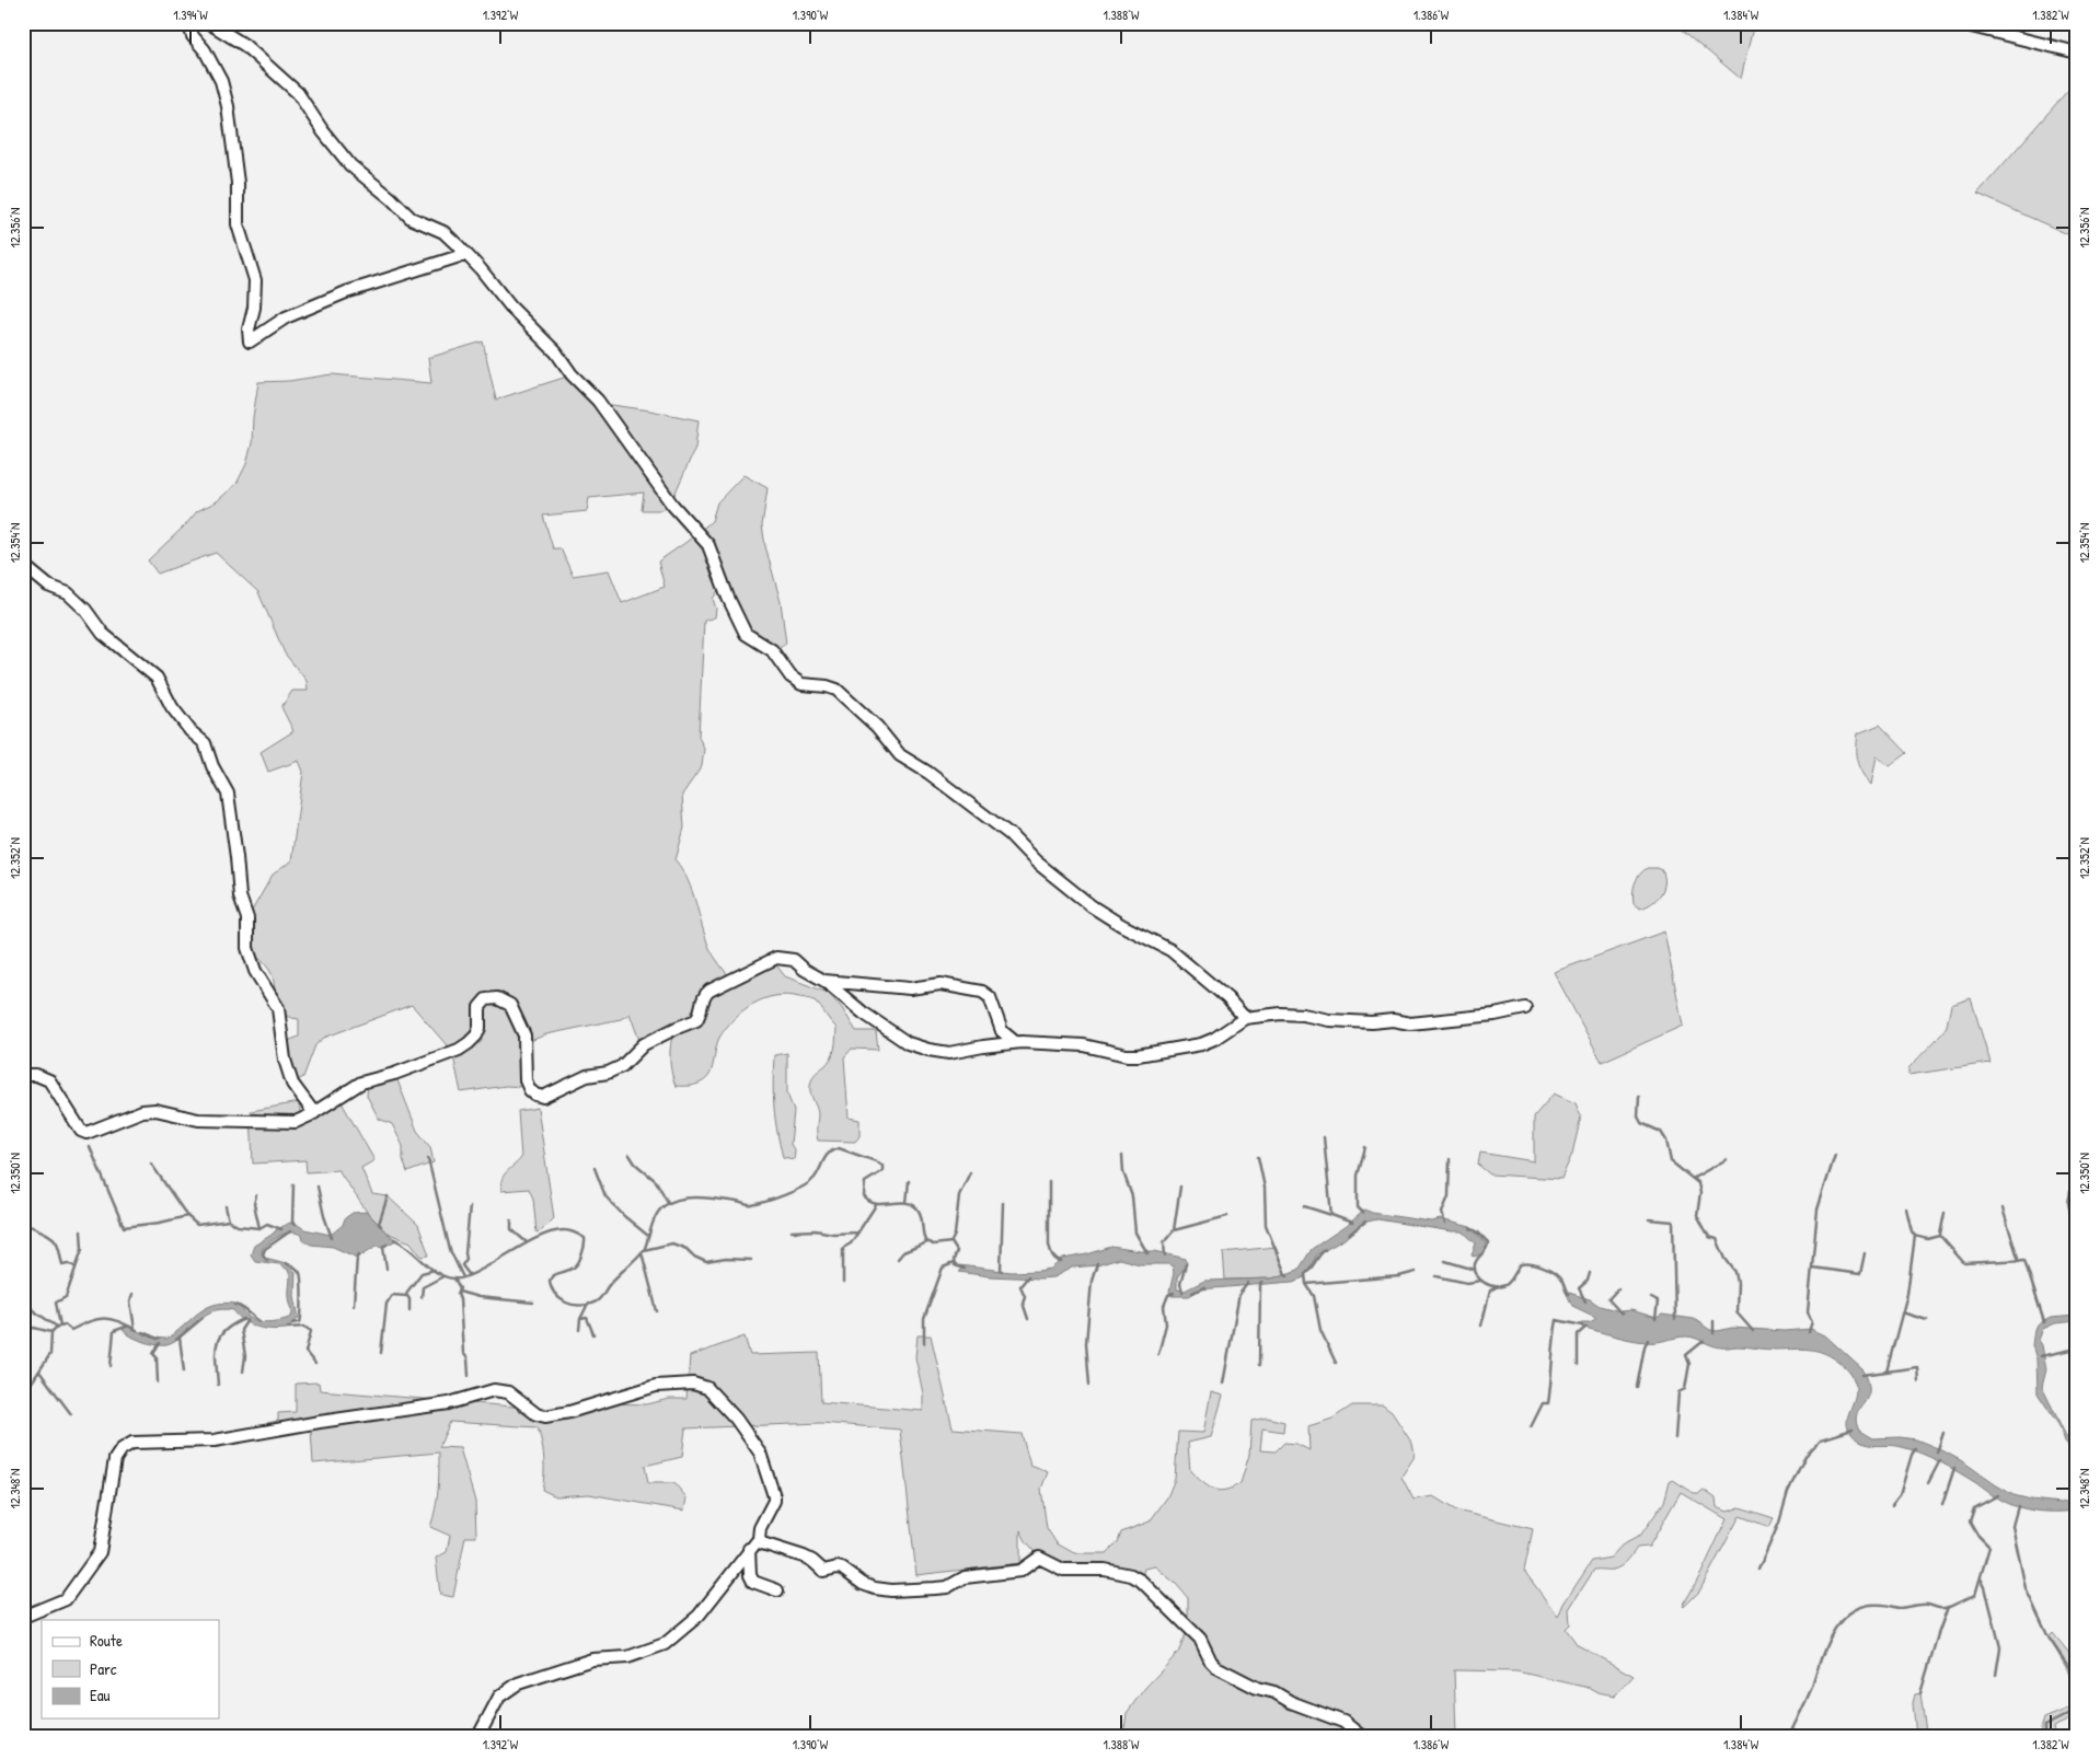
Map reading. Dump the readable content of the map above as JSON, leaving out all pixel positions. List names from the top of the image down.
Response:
{
  "legend": ["Route", "Parc", "Eau"],
  "coordinates": [
    "1.394°W",
    "1.392°W",
    "1.390°W",
    "1.388°W",
    "1.386°W",
    "1.384°W",
    "1.382°W",
    "12.356°N",
    "12.354°N",
    "12.352°N",
    "12.350°N",
    "12.348°N"
  ]
}
